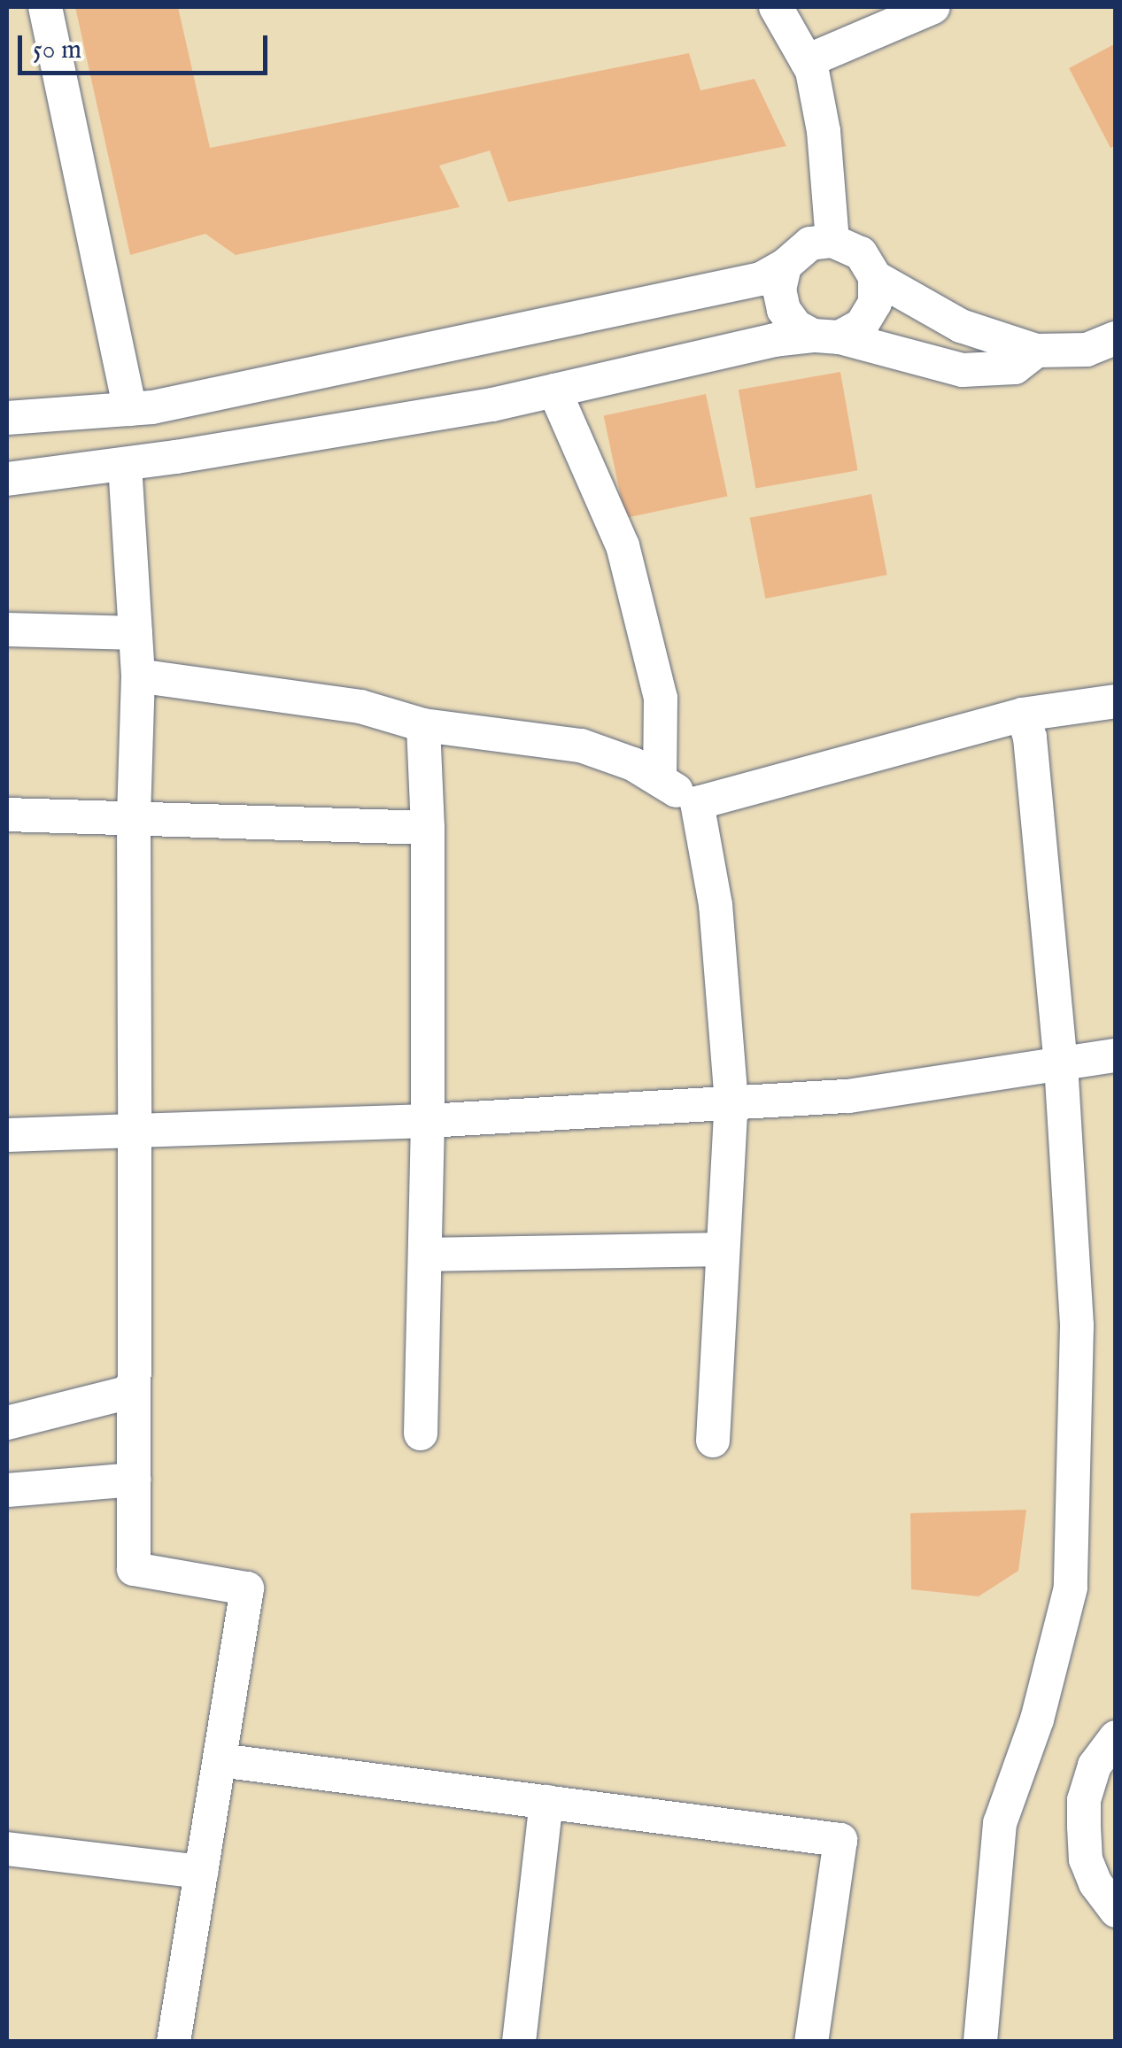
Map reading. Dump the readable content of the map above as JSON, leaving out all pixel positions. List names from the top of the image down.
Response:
{
  "scale_bar": "50 m"
}
